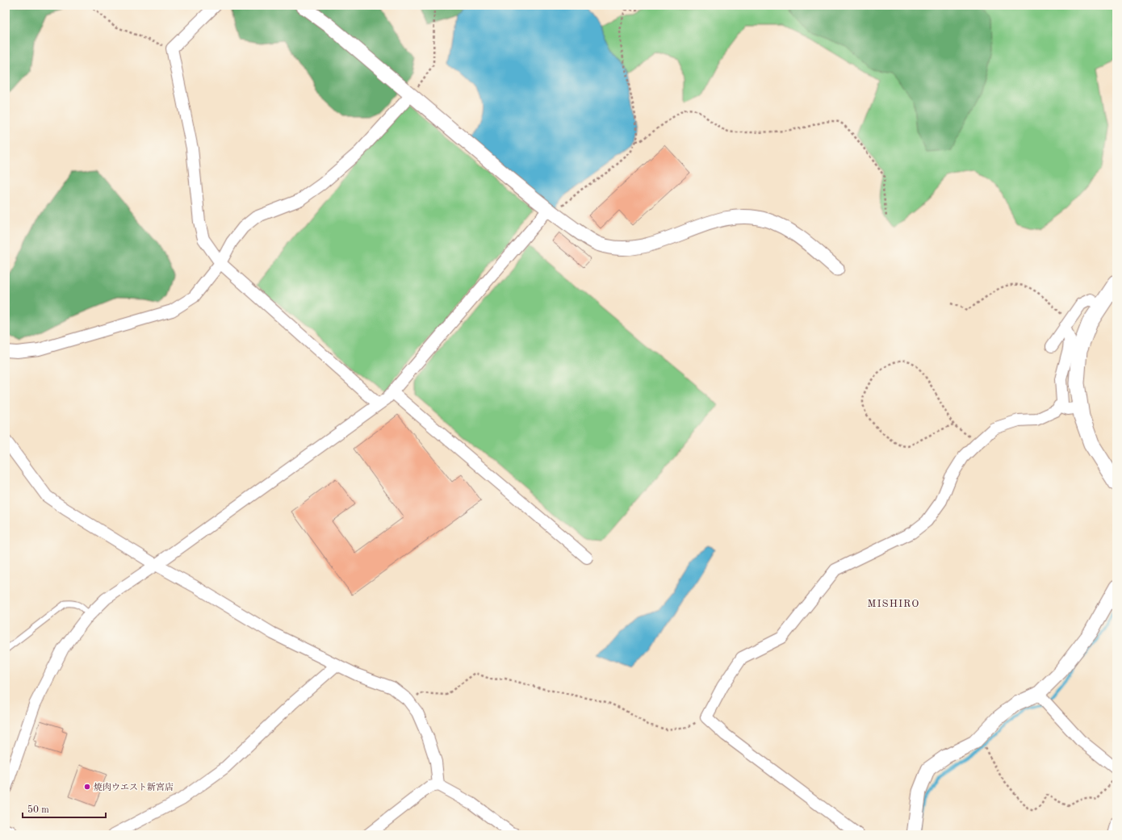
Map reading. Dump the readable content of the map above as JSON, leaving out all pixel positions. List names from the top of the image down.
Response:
{
  "districts": ["MISHIRO"],
  "places": ["焼肉ウエスト新宮店"],
  "scale_bar": "50 m"
}
